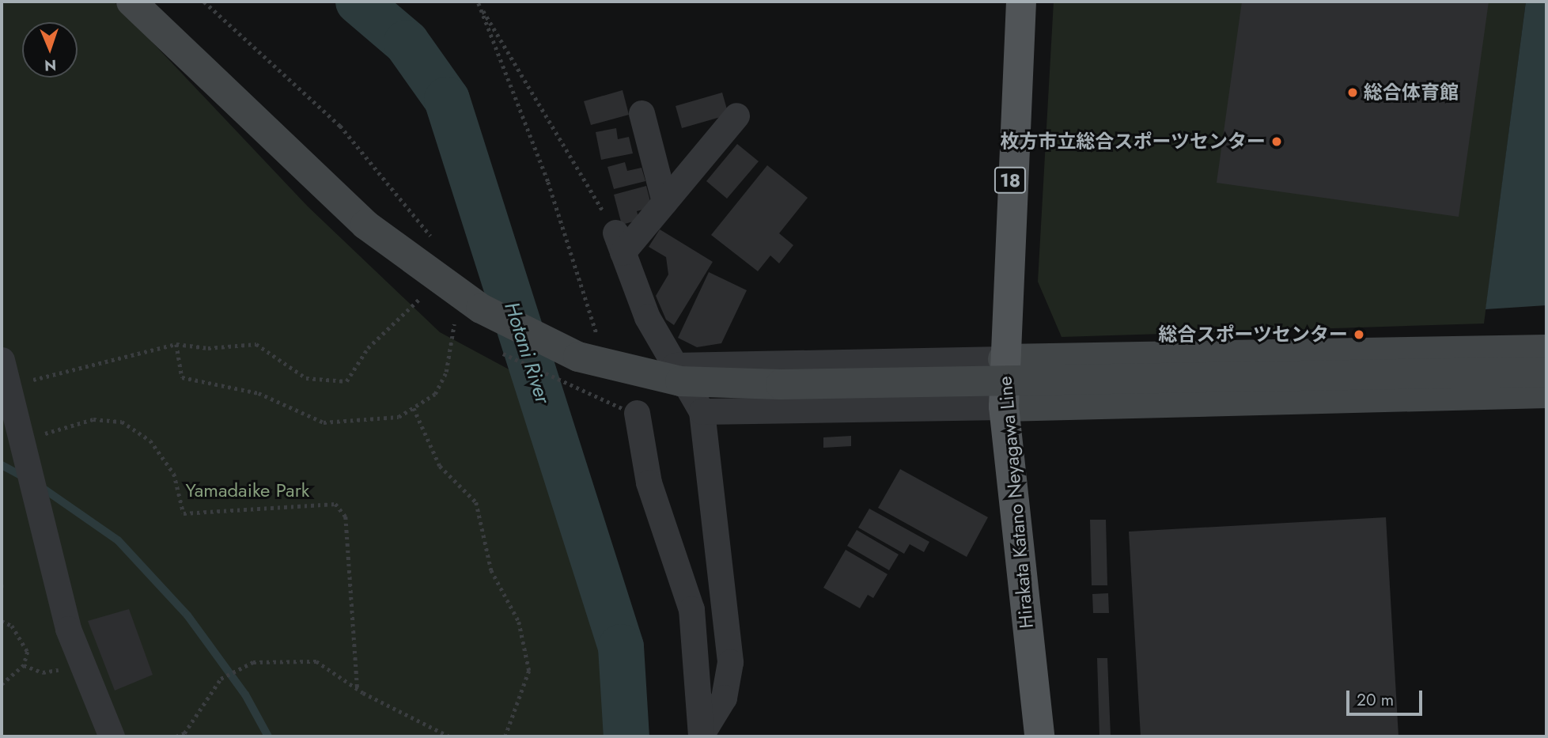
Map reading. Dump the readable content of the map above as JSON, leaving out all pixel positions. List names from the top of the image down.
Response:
{
  "streets": {
    "main road": ["18", "Hirakata Katano Neyagawa Line"]
  },
  "water": ["Hotani River"],
  "parks": ["Yamadaike Park"],
  "places": ["総合体育館", "枚方市立総合スポーツセンター", "総合スポーツセンター"],
  "scale_bar": "20 m",
  "north": "bottom"
}
